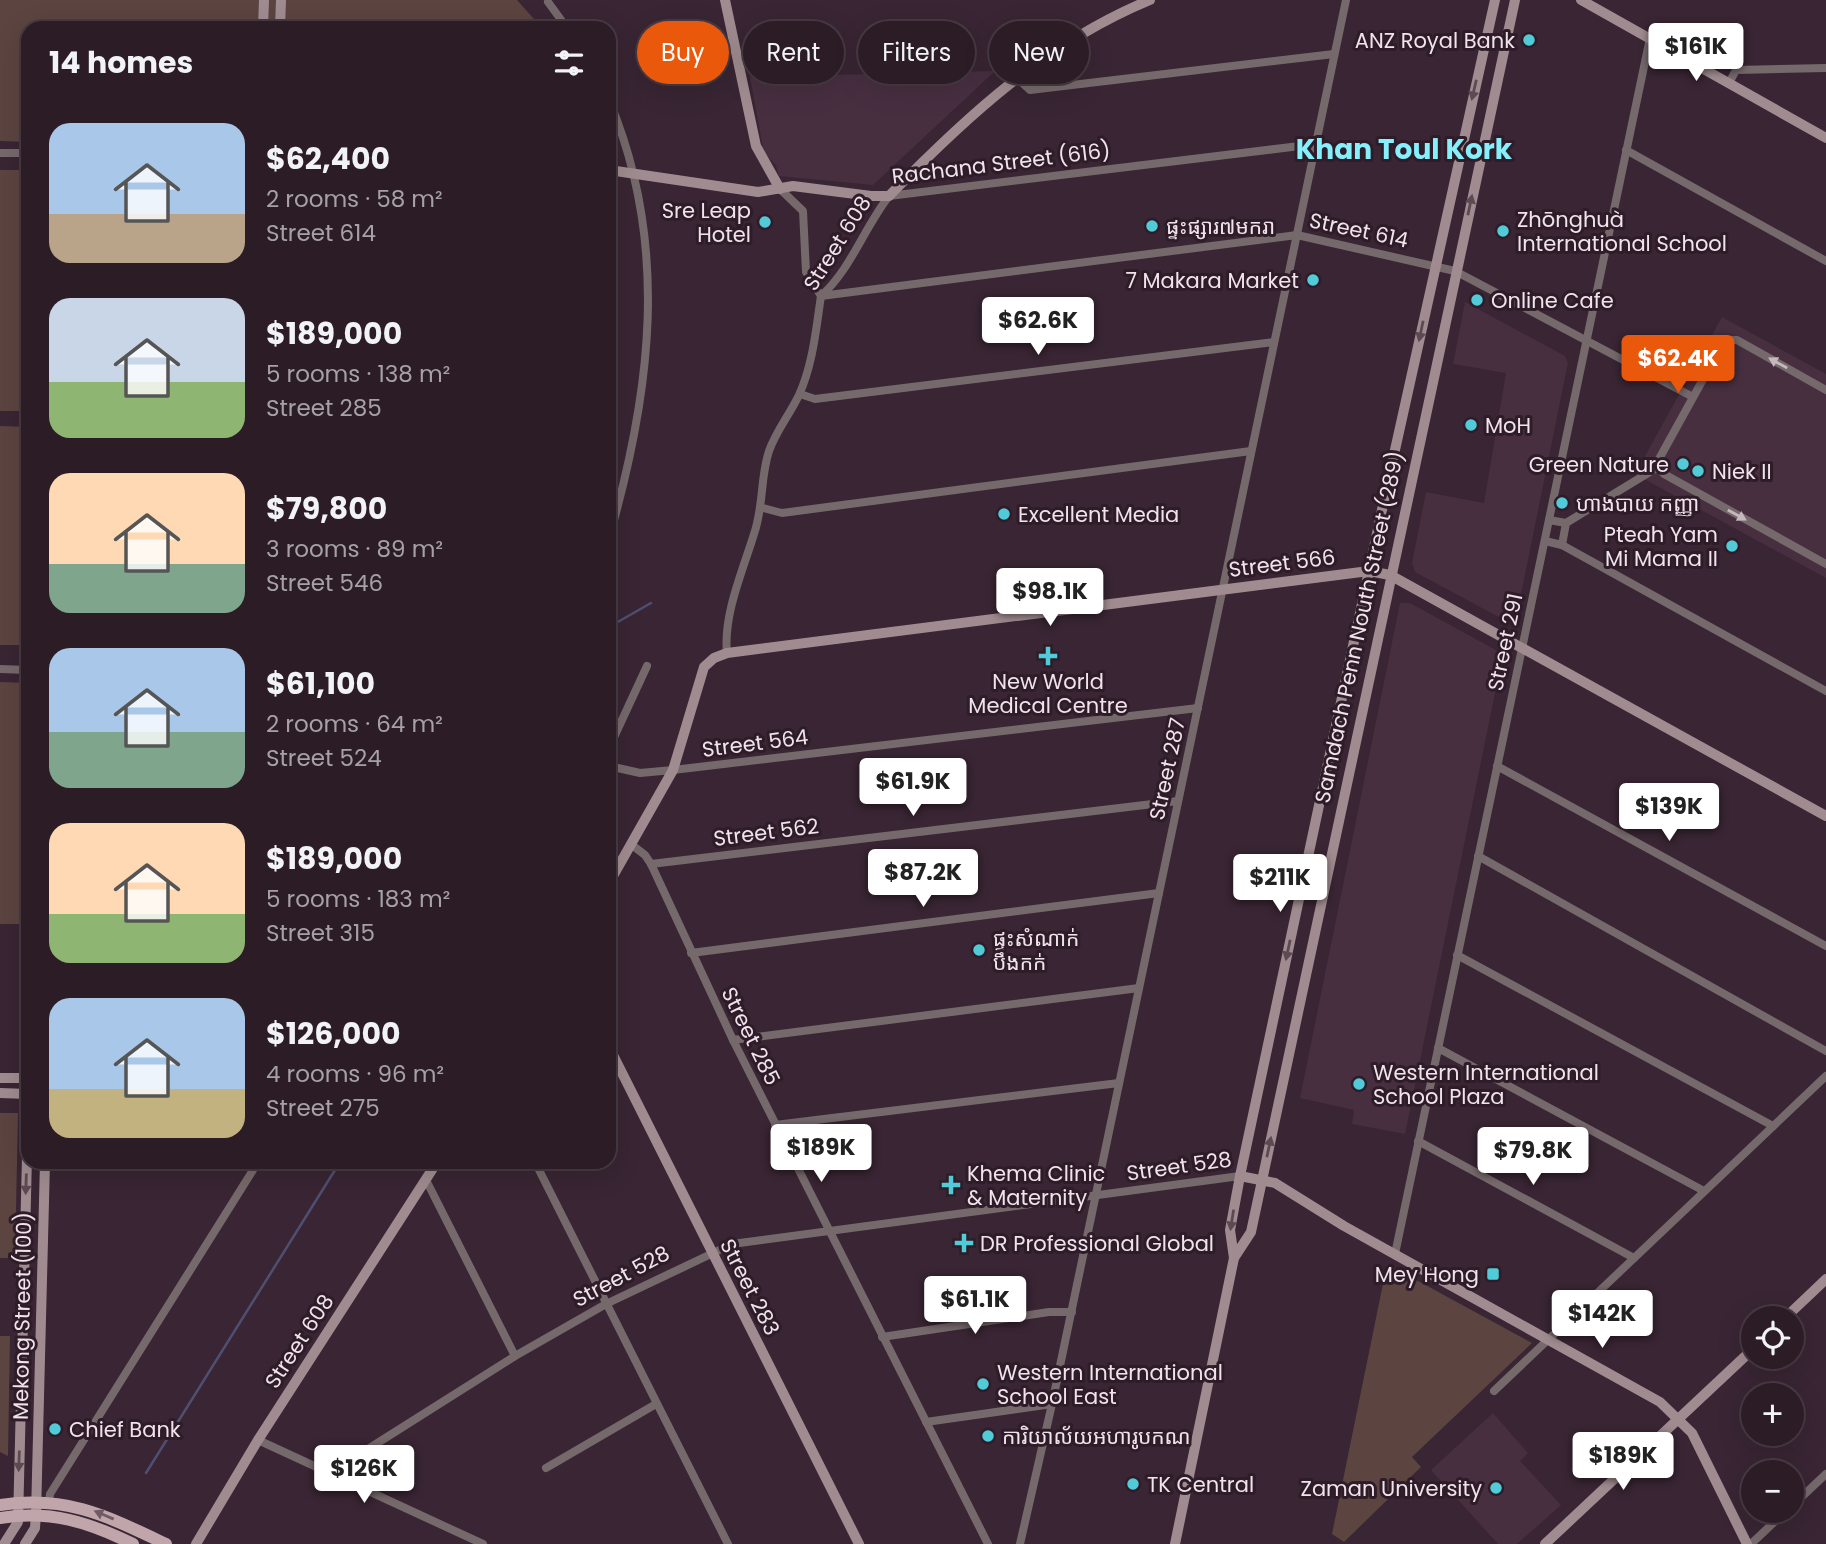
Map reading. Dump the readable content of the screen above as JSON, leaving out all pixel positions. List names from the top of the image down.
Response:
{
  "streets": {
    "street": [
      "Rachana Street (616)",
      "Street 614",
      "Street 608",
      "Street 566",
      "Samdach Penn Nouth Street (289)",
      "Street 291",
      "Street 564",
      "Street 287",
      "Street 562",
      "Street 285",
      "Street 528",
      "Street 283",
      "Mekong Street (100)"
    ]
  },
  "crossings": [
    ["Rachana Street (616)", "Street 608"],
    ["Rachana Street (616)", "Street 287"],
    ["Street 614", "Street 608"],
    ["Street 614", "Samdach Penn Nouth Street (289)"],
    ["Street 614", "Street 291"],
    ["Street 614", "Street 287"],
    ["Street 608", "Street 566"],
    ["Street 566", "Samdach Penn Nouth Street (289)"],
    ["Street 566", "Street 291"],
    ["Street 566", "Street 287"],
    ["Samdach Penn Nouth Street (289)", "Street 528"],
    ["Street 291", "Street 528"],
    ["Street 564", "Street 287"],
    ["Street 287", "Street 562"],
    ["Street 287", "Street 528"],
    ["Street 562", "Street 285"],
    ["Street 285", "Street 528"],
    ["Street 528", "Street 283"]
  ],
  "districts": ["Khan Toul Kork"],
  "places": {
    "other": [
      "ANZ Royal Bank",
      "Sre Leap Hotel",
      "ផ្ទះផ្សារ៧មករា",
      "Zhōnghuà International School",
      "7 Makara Market",
      "Online Cafe",
      "MoH",
      "Green Nature",
      "Niek II",
      "ហាងបាយ កញ្ញា",
      "Excellent Media",
      "Pteah Yam Mi Mama II",
      "ផ្ទះសំណាក់ បឹងកក់",
      "Western International School Plaza",
      "Western International School East",
      "Chief Bank",
      "ការិយាល័យអហារូបកណ",
      "TK Central",
      "Zaman University"
    ],
    "health": ["New World Medical Centre", "Khema Clinic & Maternity", "DR Professional Global"],
    "transit": ["Mey Hong"]
  },
  "page": {
    "chip": [
      "Buy",
      "Rent",
      "Filters",
      "New"
    ],
    "heading": "14 homes",
    "price": [
      "$161K",
      "$62.6K",
      "$62.4K",
      "$98.1K",
      "$61.9K",
      "$139K",
      "$87.2K",
      "$211K",
      "$189K",
      "$79.8K",
      "$61.1K",
      "$142K",
      "$189K",
      "$126K"
    ],
    "list": [
      {
        "name": "$62,400",
        "note": "2 rooms · 58 m² · Street 614"
      },
      {
        "name": "$189,000",
        "note": "5 rooms · 138 m² · Street 285"
      },
      {
        "name": "$79,800",
        "note": "3 rooms · 89 m² · Street 546"
      },
      {
        "name": "$61,100",
        "note": "2 rooms · 64 m² · Street 524"
      },
      {
        "name": "$189,000",
        "note": "5 rooms · 183 m² · Street 315"
      },
      {
        "name": "$126,000",
        "note": "4 rooms · 96 m² · Street 275"
      }
    ],
    "map_buttons": ["+", "−"]
  }
}
